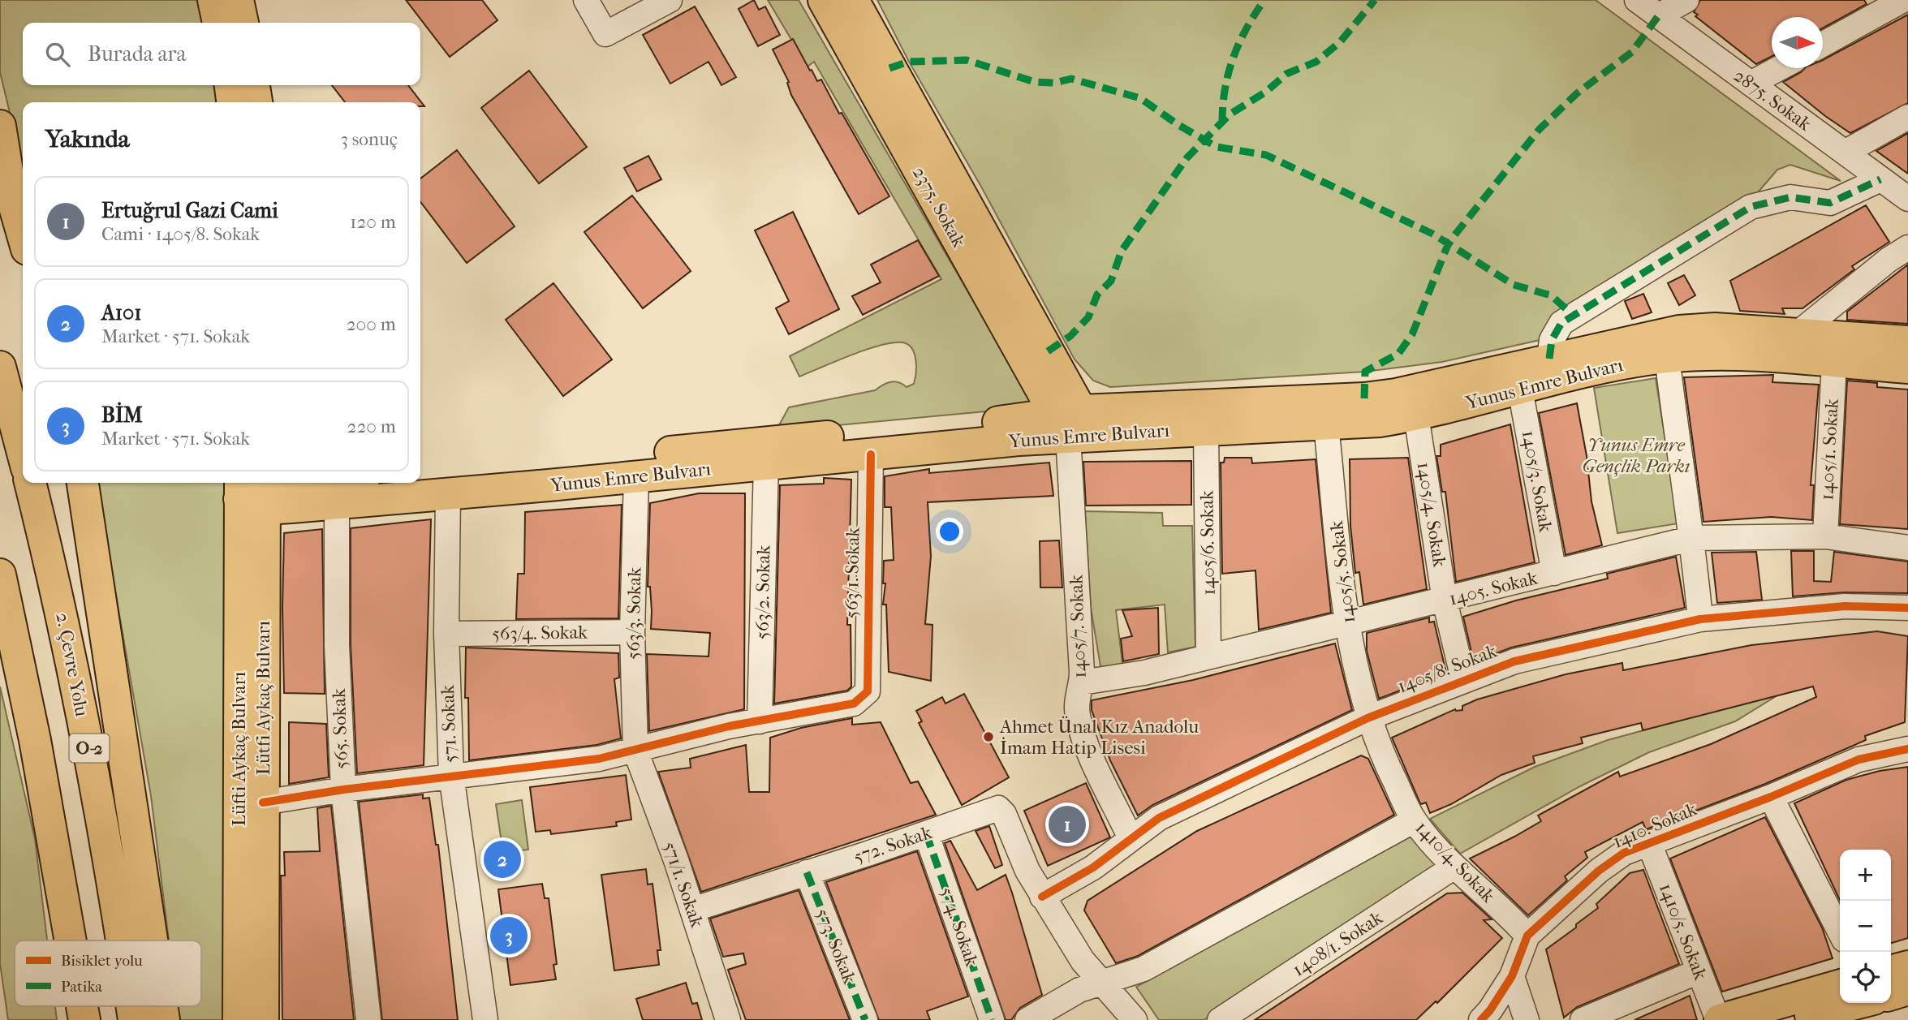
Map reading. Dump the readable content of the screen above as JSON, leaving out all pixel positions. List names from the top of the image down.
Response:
{
  "streets": {
    "main road": [
      "2375. Sokak",
      "Yunus Emre Bulvarı",
      "2. Çevre Yolu",
      "Lütfi Aykaç Bulvarı",
      "O-2",
      "Lüfti Aykaç Bulvarı"
    ],
    "street": [
      "2875. Sokak",
      "1405/1. Sokak",
      "1405/3. Sokak",
      "1405/4. Sokak",
      "1405/6. Sokak",
      "1405/5. Sokak",
      "563/1. Sokak",
      "1405. Sokak",
      "563/2. Sokak",
      "563/3. Sokak",
      "1405/7. Sokak",
      "563/4. Sokak",
      "1405/8. Sokak",
      "571. Sokak",
      "565. Sokak",
      "1410. Sokak",
      "572. Sokak",
      "1410/4. Sokak",
      "571/1. Sokak",
      "574. Sokak",
      "1410/5. Sokak",
      "1408/1. Sokak",
      "573. Sokak"
    ]
  },
  "crossings": [
    ["2375. Sokak", "Yunus Emre Bulvarı"],
    ["2375. Sokak", "1405/7. Sokak"],
    ["Yunus Emre Bulvarı", "1405/1. Sokak"],
    ["Yunus Emre Bulvarı", "1405/3. Sokak"],
    ["Yunus Emre Bulvarı", "1405/4. Sokak"],
    ["Yunus Emre Bulvarı", "1405/6. Sokak"],
    ["Yunus Emre Bulvarı", "1405/5. Sokak"],
    ["Yunus Emre Bulvarı", "563/1. Sokak"],
    ["Yunus Emre Bulvarı", "563/2. Sokak"],
    ["Yunus Emre Bulvarı", "563/3. Sokak"],
    ["Yunus Emre Bulvarı", "1405/7. Sokak"],
    ["Yunus Emre Bulvarı", "Lütfi Aykaç Bulvarı"],
    ["Yunus Emre Bulvarı", "571. Sokak"],
    ["Yunus Emre Bulvarı", "565. Sokak"],
    ["Yunus Emre Bulvarı", "Lüfti Aykaç Bulvarı"],
    ["1405/1. Sokak", "1405. Sokak"],
    ["1405/3. Sokak", "1405. Sokak"],
    ["1405/4. Sokak", "1405. Sokak"],
    ["1405/4. Sokak", "1405/8. Sokak"],
    ["1405/6. Sokak", "1405. Sokak"],
    ["1405/5. Sokak", "1405. Sokak"],
    ["1405/5. Sokak", "1405/8. Sokak"],
    ["1405/5. Sokak", "1410/4. Sokak"],
    ["563/1. Sokak", "563/2. Sokak"],
    ["1405. Sokak", "1405/7. Sokak"],
    ["563/3. Sokak", "563/4. Sokak"],
    ["563/3. Sokak", "571/1. Sokak"],
    ["1405/7. Sokak", "1405/8. Sokak"],
    ["563/4. Sokak", "571. Sokak"],
    ["1405/8. Sokak", "572. Sokak"],
    ["1405/8. Sokak", "1410/4. Sokak"],
    ["Lütfi Aykaç Bulvarı", "Lüfti Aykaç Bulvarı"],
    ["1410. Sokak", "1410/4. Sokak"],
    ["1410. Sokak", "1410/5. Sokak"],
    ["572. Sokak", "571/1. Sokak"],
    ["572. Sokak", "574. Sokak"],
    ["572. Sokak", "573. Sokak"],
    ["1410/4. Sokak", "1408/1. Sokak"]
  ],
  "parks": ["Yunus Emre Gençlik Parkı"],
  "places": ["Ahmet Ünal Kız Anadolu İmam Hatip Lisesi"],
  "legend": ["Bisiklet yolu", "Patika"],
  "north": "right",
  "page": {
    "search": "Burada ara",
    "heading": ["Yakında", "3 sonuç"],
    "list": [
      {
        "mark": "1",
        "name": "Ertuğrul Gazi Cami",
        "note": "Cami · 1405/8. Sokak",
        "value": "120 m"
      },
      {
        "mark": "2",
        "name": "A101",
        "note": "Market · 571. Sokak",
        "value": "200 m"
      },
      {
        "mark": "3",
        "name": "BİM",
        "note": "Market · 571. Sokak",
        "value": "220 m"
      }
    ],
    "pins": ["1", "2", "3"],
    "map_buttons": ["+", "−"]
  }
}
